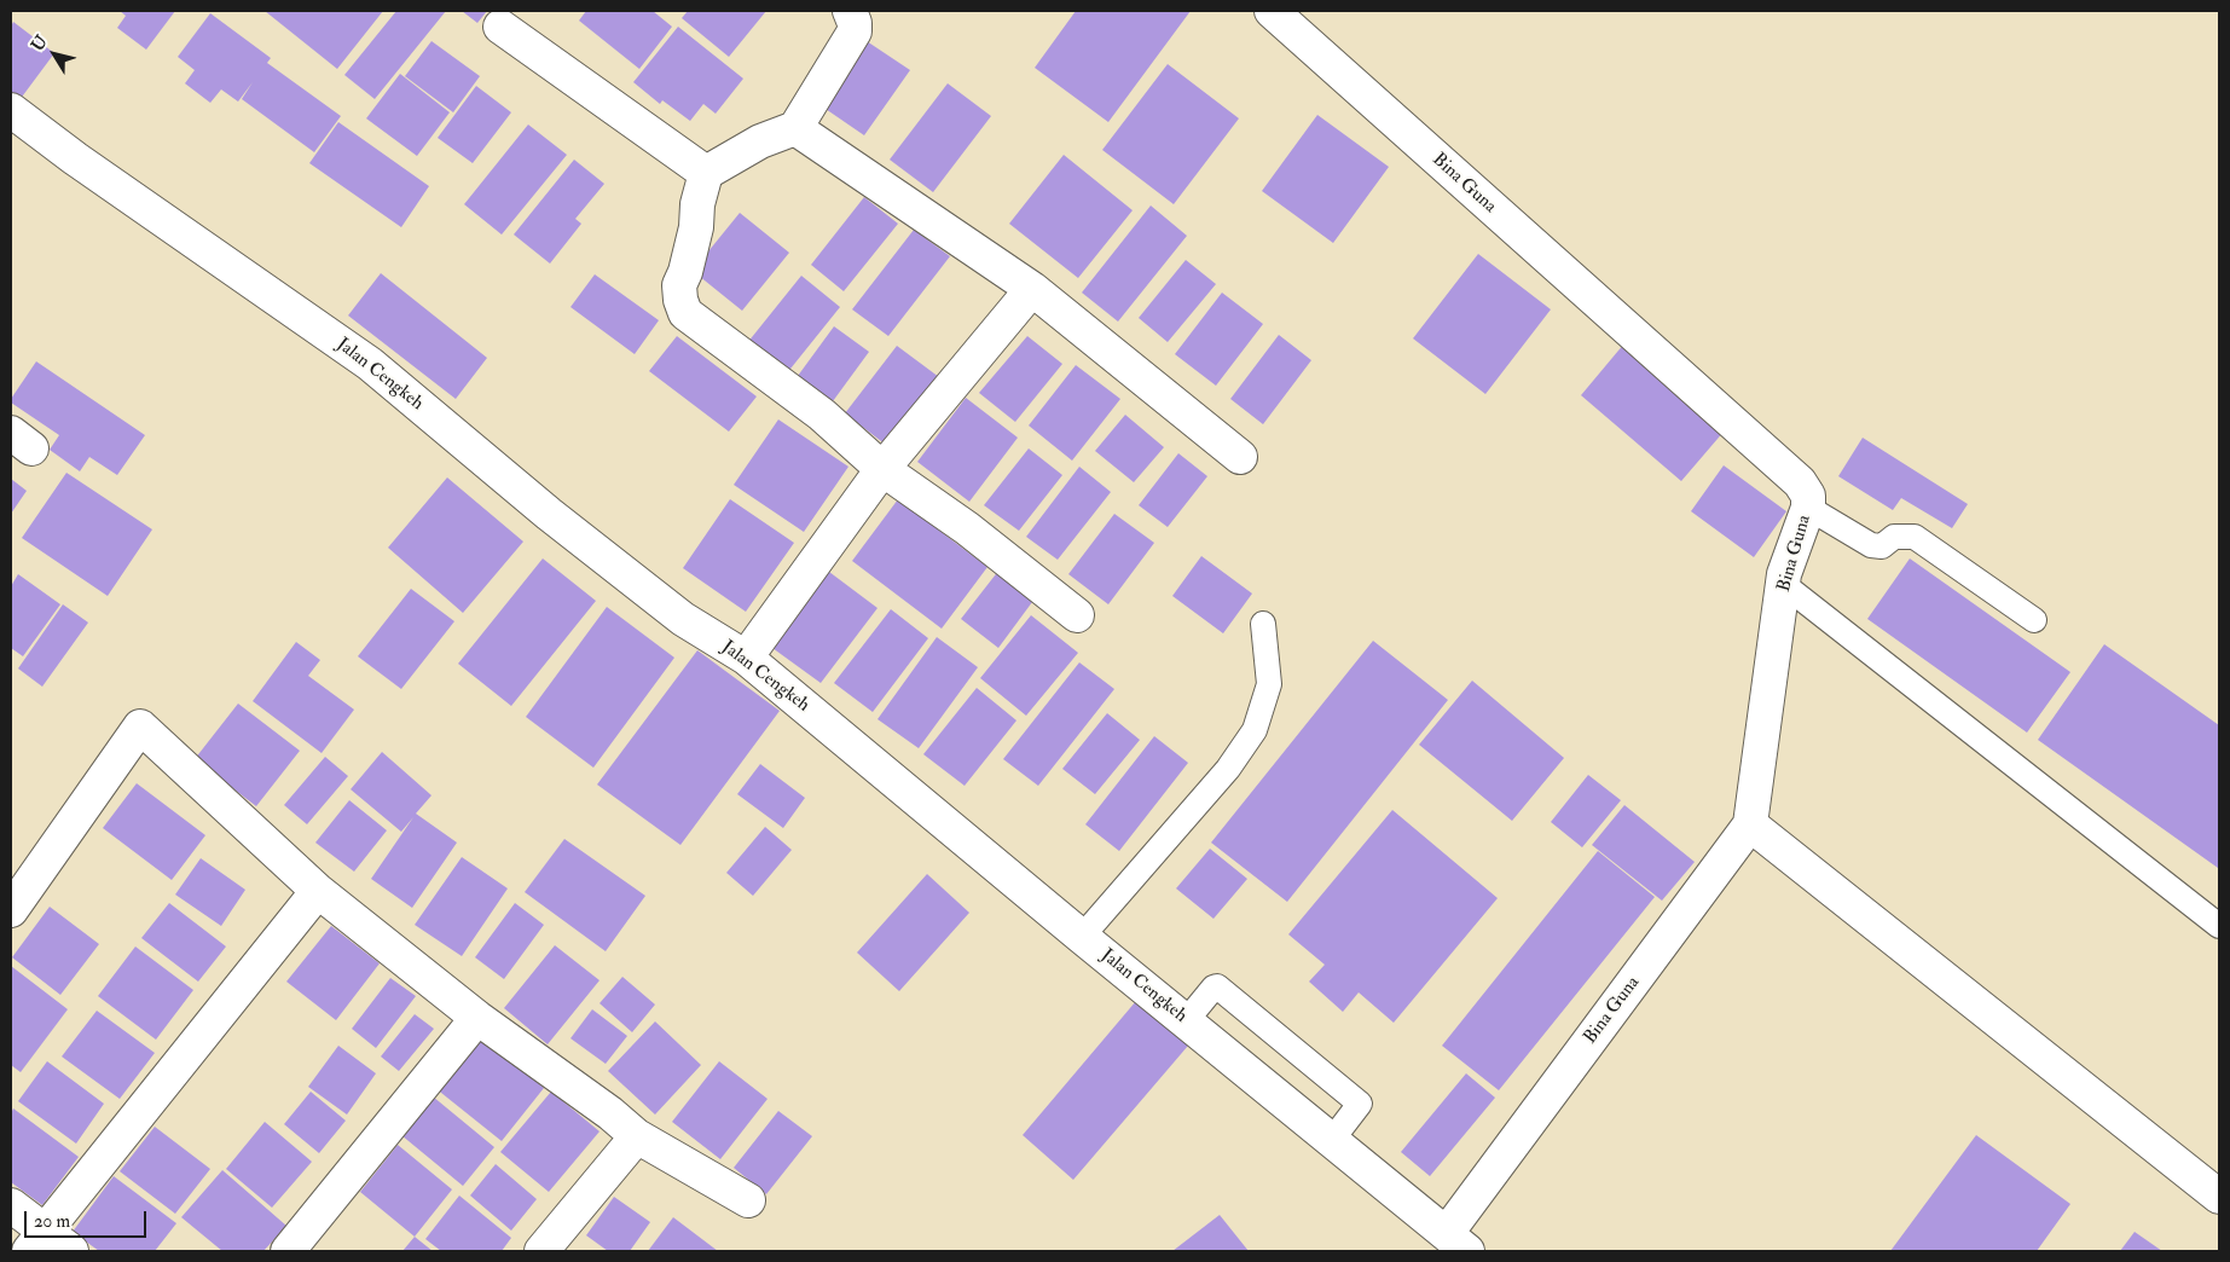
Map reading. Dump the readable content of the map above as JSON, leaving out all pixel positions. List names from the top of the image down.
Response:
{
  "streets": {
    "street": ["Bina Guna", "Jalan Cengkeh"]
  },
  "crossings": [
    ["Bina Guna", "Jalan Cengkeh"]
  ],
  "scale_bar": "20 m",
  "north": "top left"
}
